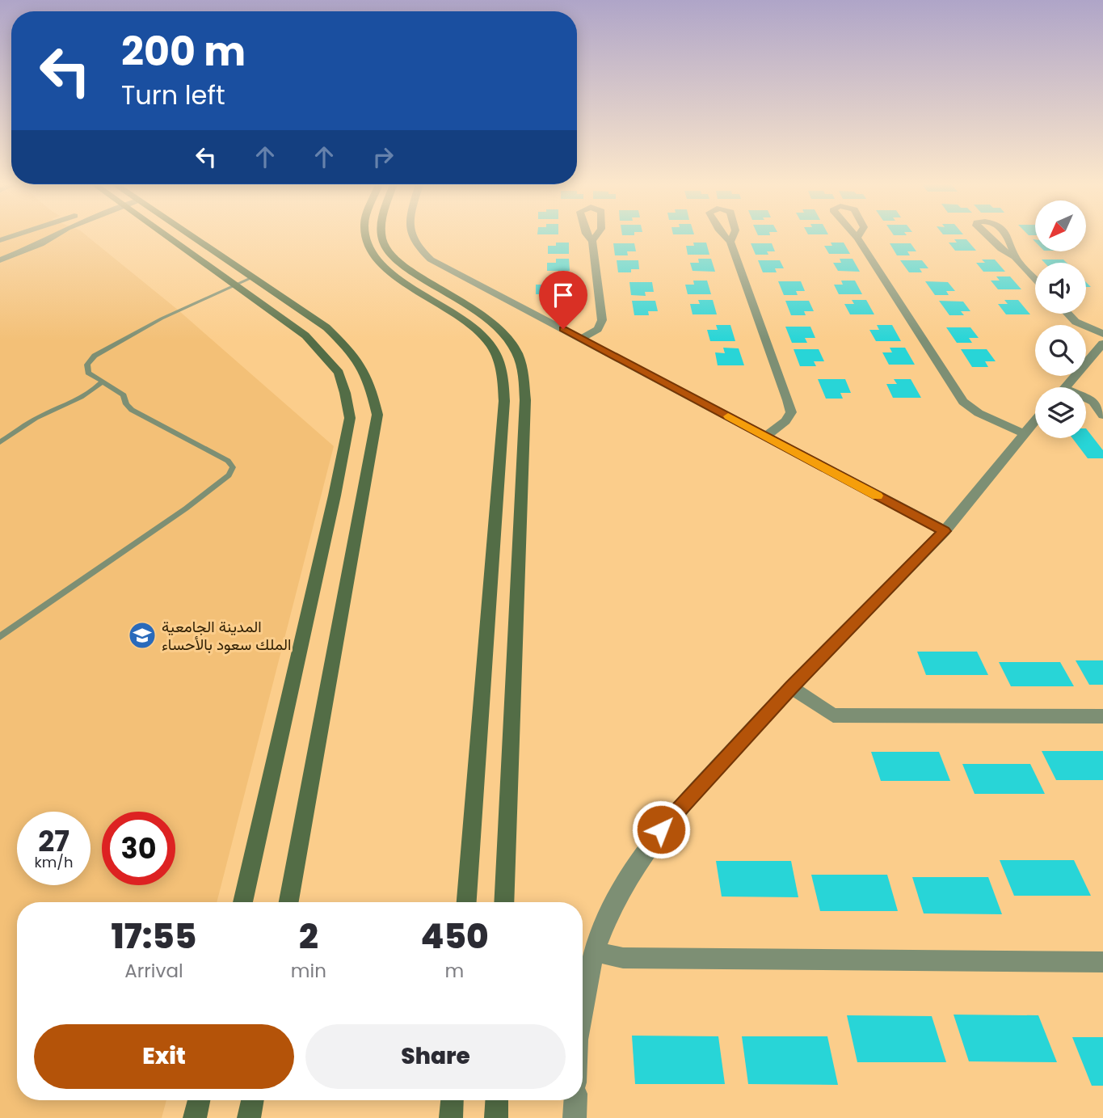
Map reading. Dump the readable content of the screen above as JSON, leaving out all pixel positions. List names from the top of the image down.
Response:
{
  "places": {
    "school or university": ["المدينة الجامعية الملك سعود بالأحساء"]
  },
  "north": "bottom left",
  "page": {
    "turn": ["200 m", "Turn left"],
    "speed": "27 km/h",
    "limit": "30",
    "eta": [
      "17:55",
      "Arrival",
      "2",
      "min",
      "450",
      "m"
    ],
    "buttons": ["Exit", "Share"]
  }
}
